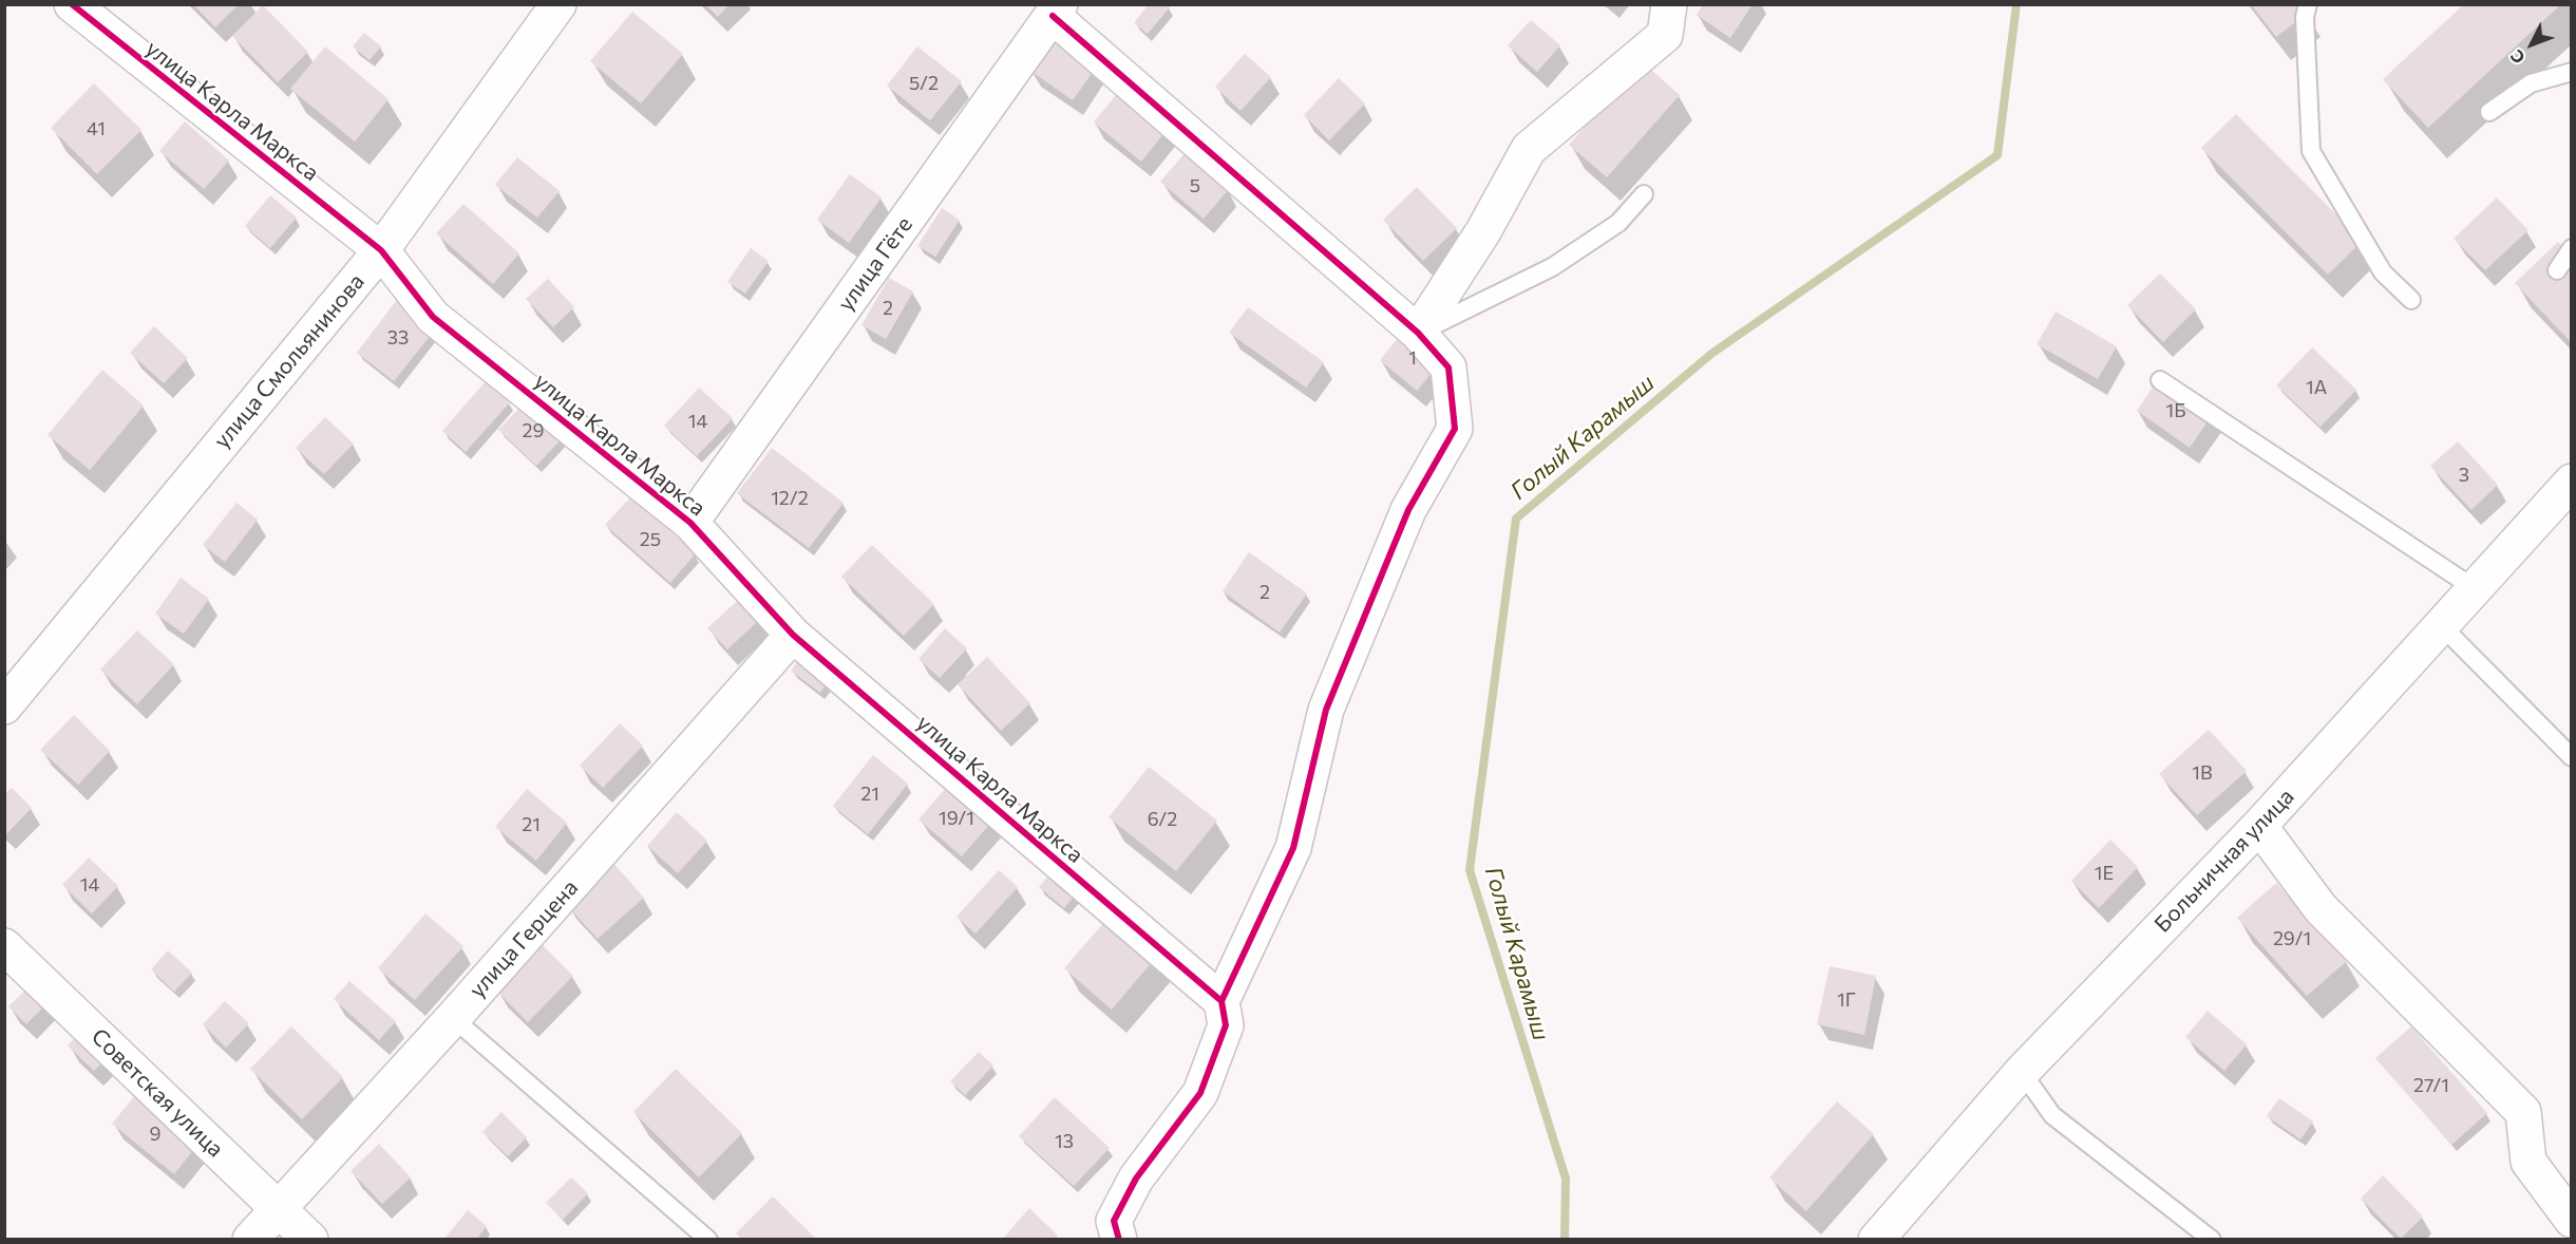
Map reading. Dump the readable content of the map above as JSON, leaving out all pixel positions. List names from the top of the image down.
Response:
{
  "streets": {
    "street": [
      "улица Карла Маркса",
      "улица Гёте",
      "улица Смольянинова",
      "Больничная улица",
      "улица Герцена",
      "Советская улица"
    ]
  },
  "crossings": [
    ["улица Карла Маркса", "улица Гёте"],
    ["улица Карла Маркса", "улица Смольянинова"],
    ["улица Карла Маркса", "улица Герцена"],
    ["улица Герцена", "Советская улица"]
  ],
  "water": ["Голый Карамыш"],
  "house_numbers": [
    "5/2",
    "41",
    "5",
    "2",
    "33",
    "1",
    "1А",
    "1Б",
    "14",
    "29",
    "3",
    "12/2",
    "25",
    "2",
    "1В",
    "21",
    "19/1",
    "6/2",
    "21",
    "1Е",
    "14",
    "29/1",
    "1Г",
    "27/1",
    "9",
    "13"
  ],
  "north": "bottom left"
}
